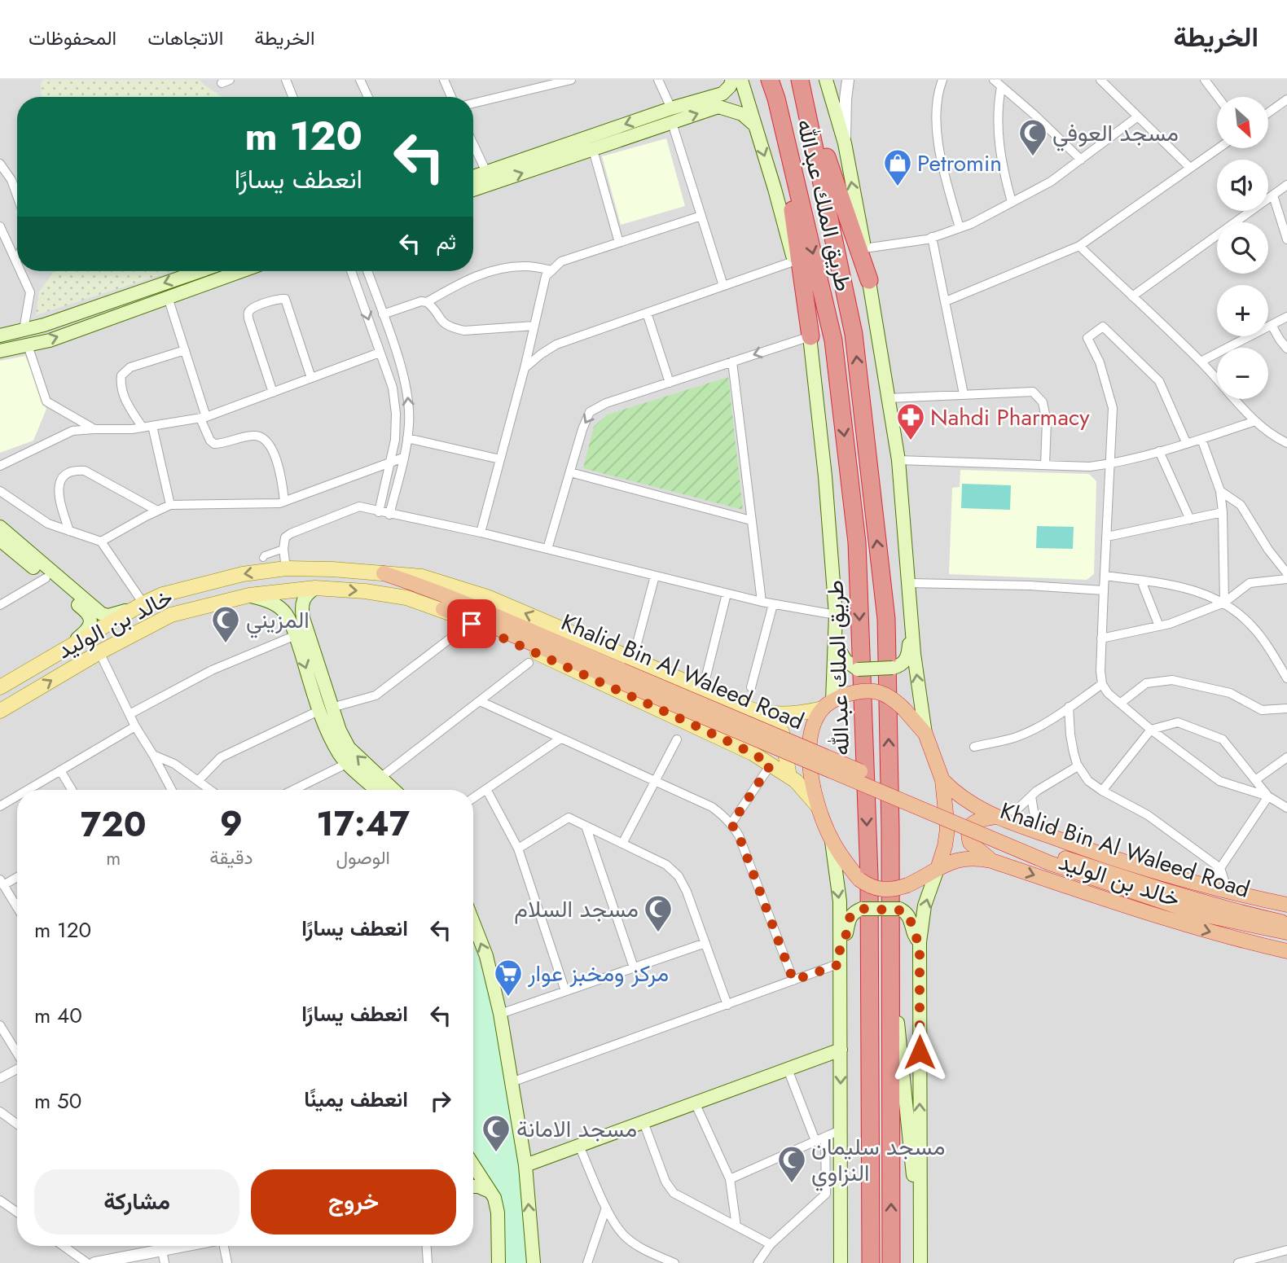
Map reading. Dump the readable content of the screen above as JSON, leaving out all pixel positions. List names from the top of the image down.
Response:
{
  "streets": {
    "highway": ["طريق الملك عبدالله", "خالد بن الوليد", "Khalid Bin Al Waleed Road"]
  },
  "crossings": [
    ["خالد بن الوليد", "Khalid Bin Al Waleed Road"]
  ],
  "places": {
    "mosque": [
      "مسجد العوفي",
      "المزيني",
      "مسجد السلام",
      "مسجد الامانة",
      "مسجد سليمان النزاوي"
    ],
    "shop": ["Petromin"],
    "pharmacy": ["Nahdi Pharmacy"],
    "supermarket": ["مركز ومخبز عوار"]
  },
  "north": "bottom right",
  "page": {
    "header": "الخريطة",
    "nav": ["الخريطة", "الاتجاهات", "المحفوظات"],
    "map_buttons": ["+", "−"],
    "turn": ["120 m", "انعطف يسارًا"],
    "then": "ثم",
    "eta": [
      "17:47",
      "الوصول",
      "9",
      "دقيقة",
      "720",
      "m"
    ],
    "list": [
      {
        "name": "انعطف يسارًا",
        "value": "120 m"
      },
      {
        "name": "انعطف يسارًا",
        "value": "40 m"
      },
      {
        "name": "انعطف يمينًا",
        "value": "50 m"
      }
    ],
    "buttons": ["خروج", "مشاركة"]
  }
}
